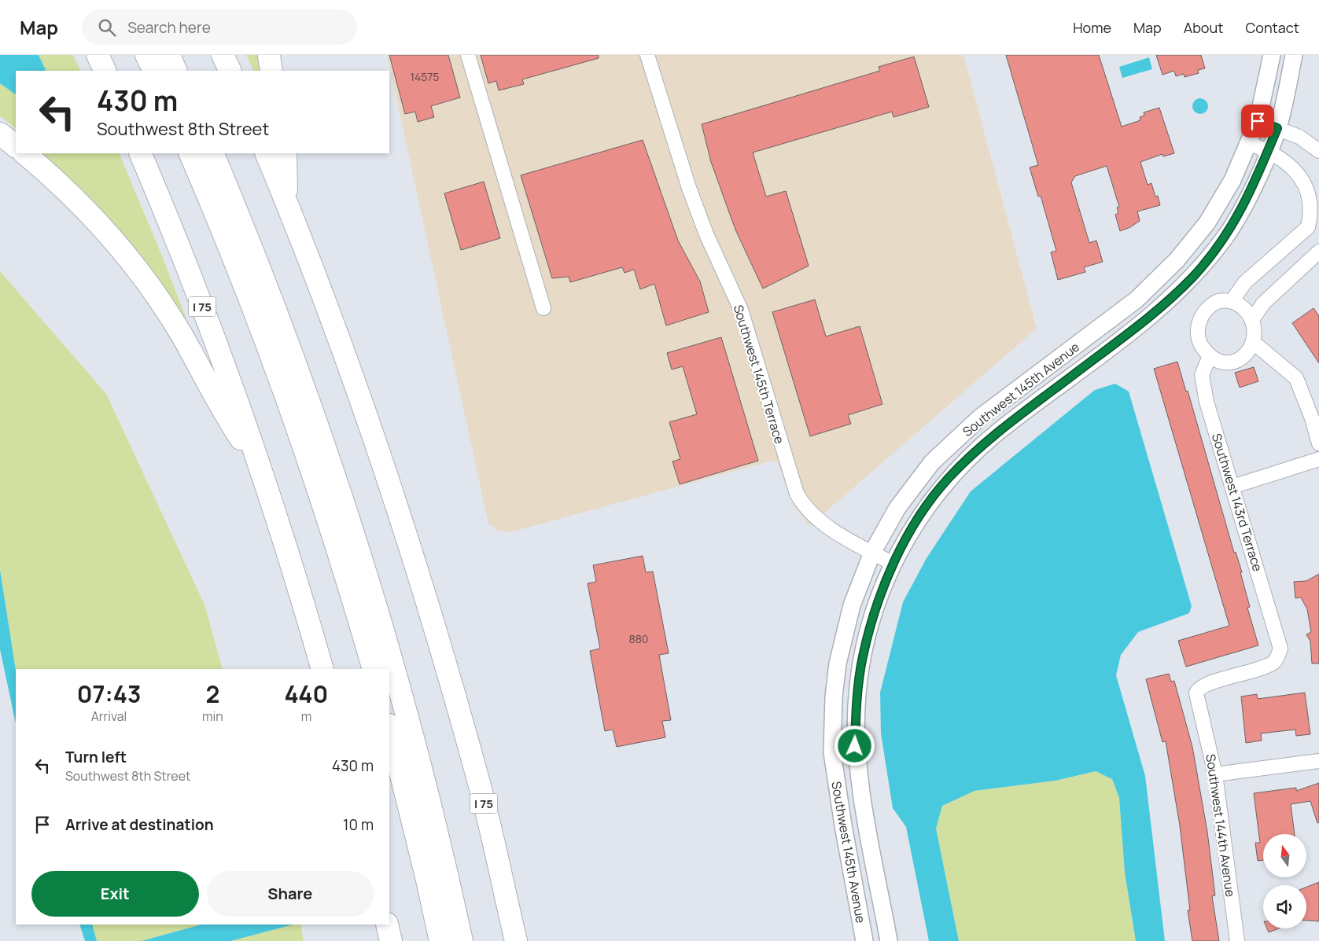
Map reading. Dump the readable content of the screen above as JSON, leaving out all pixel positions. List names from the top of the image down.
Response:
{
  "streets": {
    "highway": ["I 75"],
    "street": [
      "Southwest 145th Terrace",
      "Southwest 145th Avenue",
      "Southwest 143rd Terrace",
      "Southwest 144th Avenue"
    ]
  },
  "crossings": [
    ["Southwest 145th Terrace", "Southwest 145th Avenue"],
    ["Southwest 143rd Terrace", "Southwest 144th Avenue"]
  ],
  "house_numbers": ["14575", "880"],
  "north": "top",
  "page": {
    "header": "Map",
    "search": "Search here",
    "nav": [
      "Home",
      "Map",
      "About",
      "Contact"
    ],
    "turn": ["430 m", "Southwest 8th Street"],
    "eta": [
      "07:43",
      "Arrival",
      "2",
      "min",
      "440",
      "m"
    ],
    "list": [
      {
        "name": "Turn left",
        "note": "Southwest 8th Street",
        "value": "430 m"
      },
      {
        "name": "Arrive at destination",
        "value": "10 m"
      }
    ],
    "buttons": ["Exit", "Share"]
  }
}
